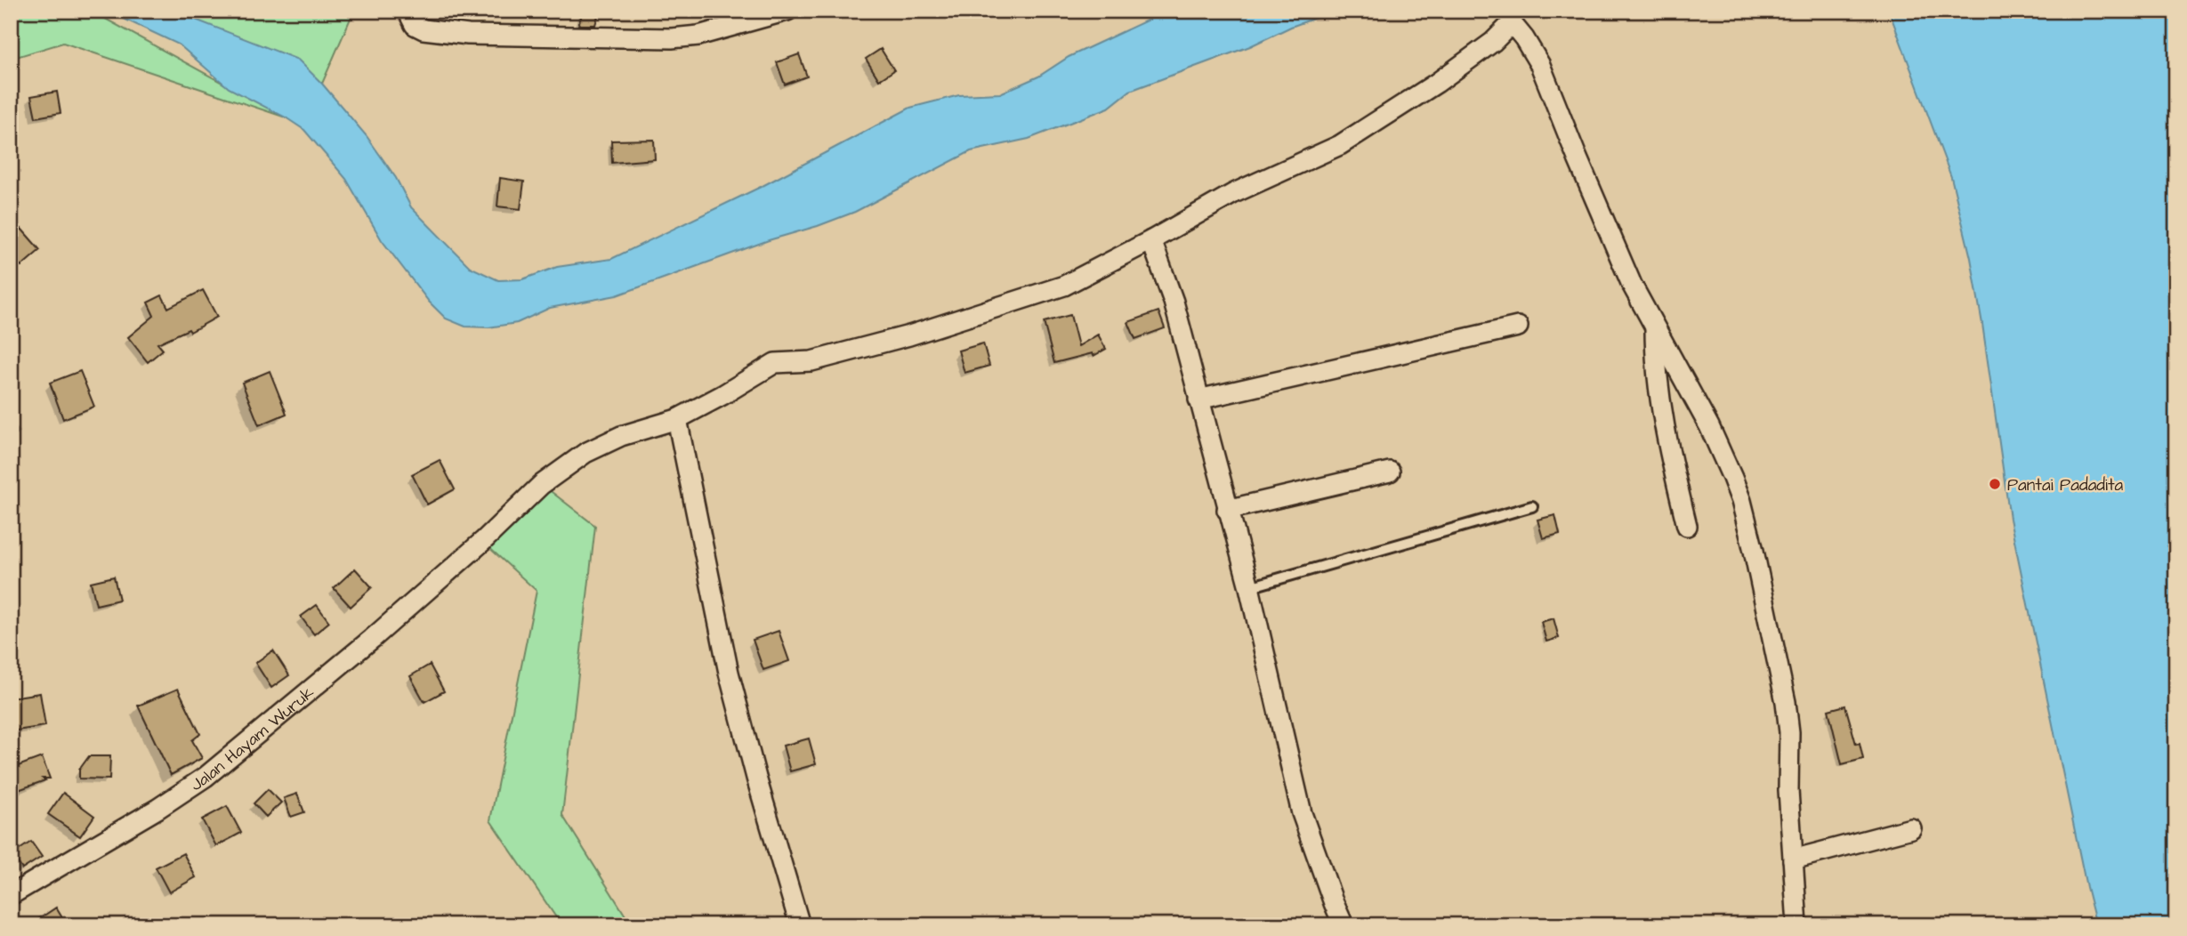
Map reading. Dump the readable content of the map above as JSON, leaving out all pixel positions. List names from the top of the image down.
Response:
{
  "streets": {
    "street": ["Jalan Hayam Wuruk"]
  },
  "places": ["Pantai Padadita"]
}
